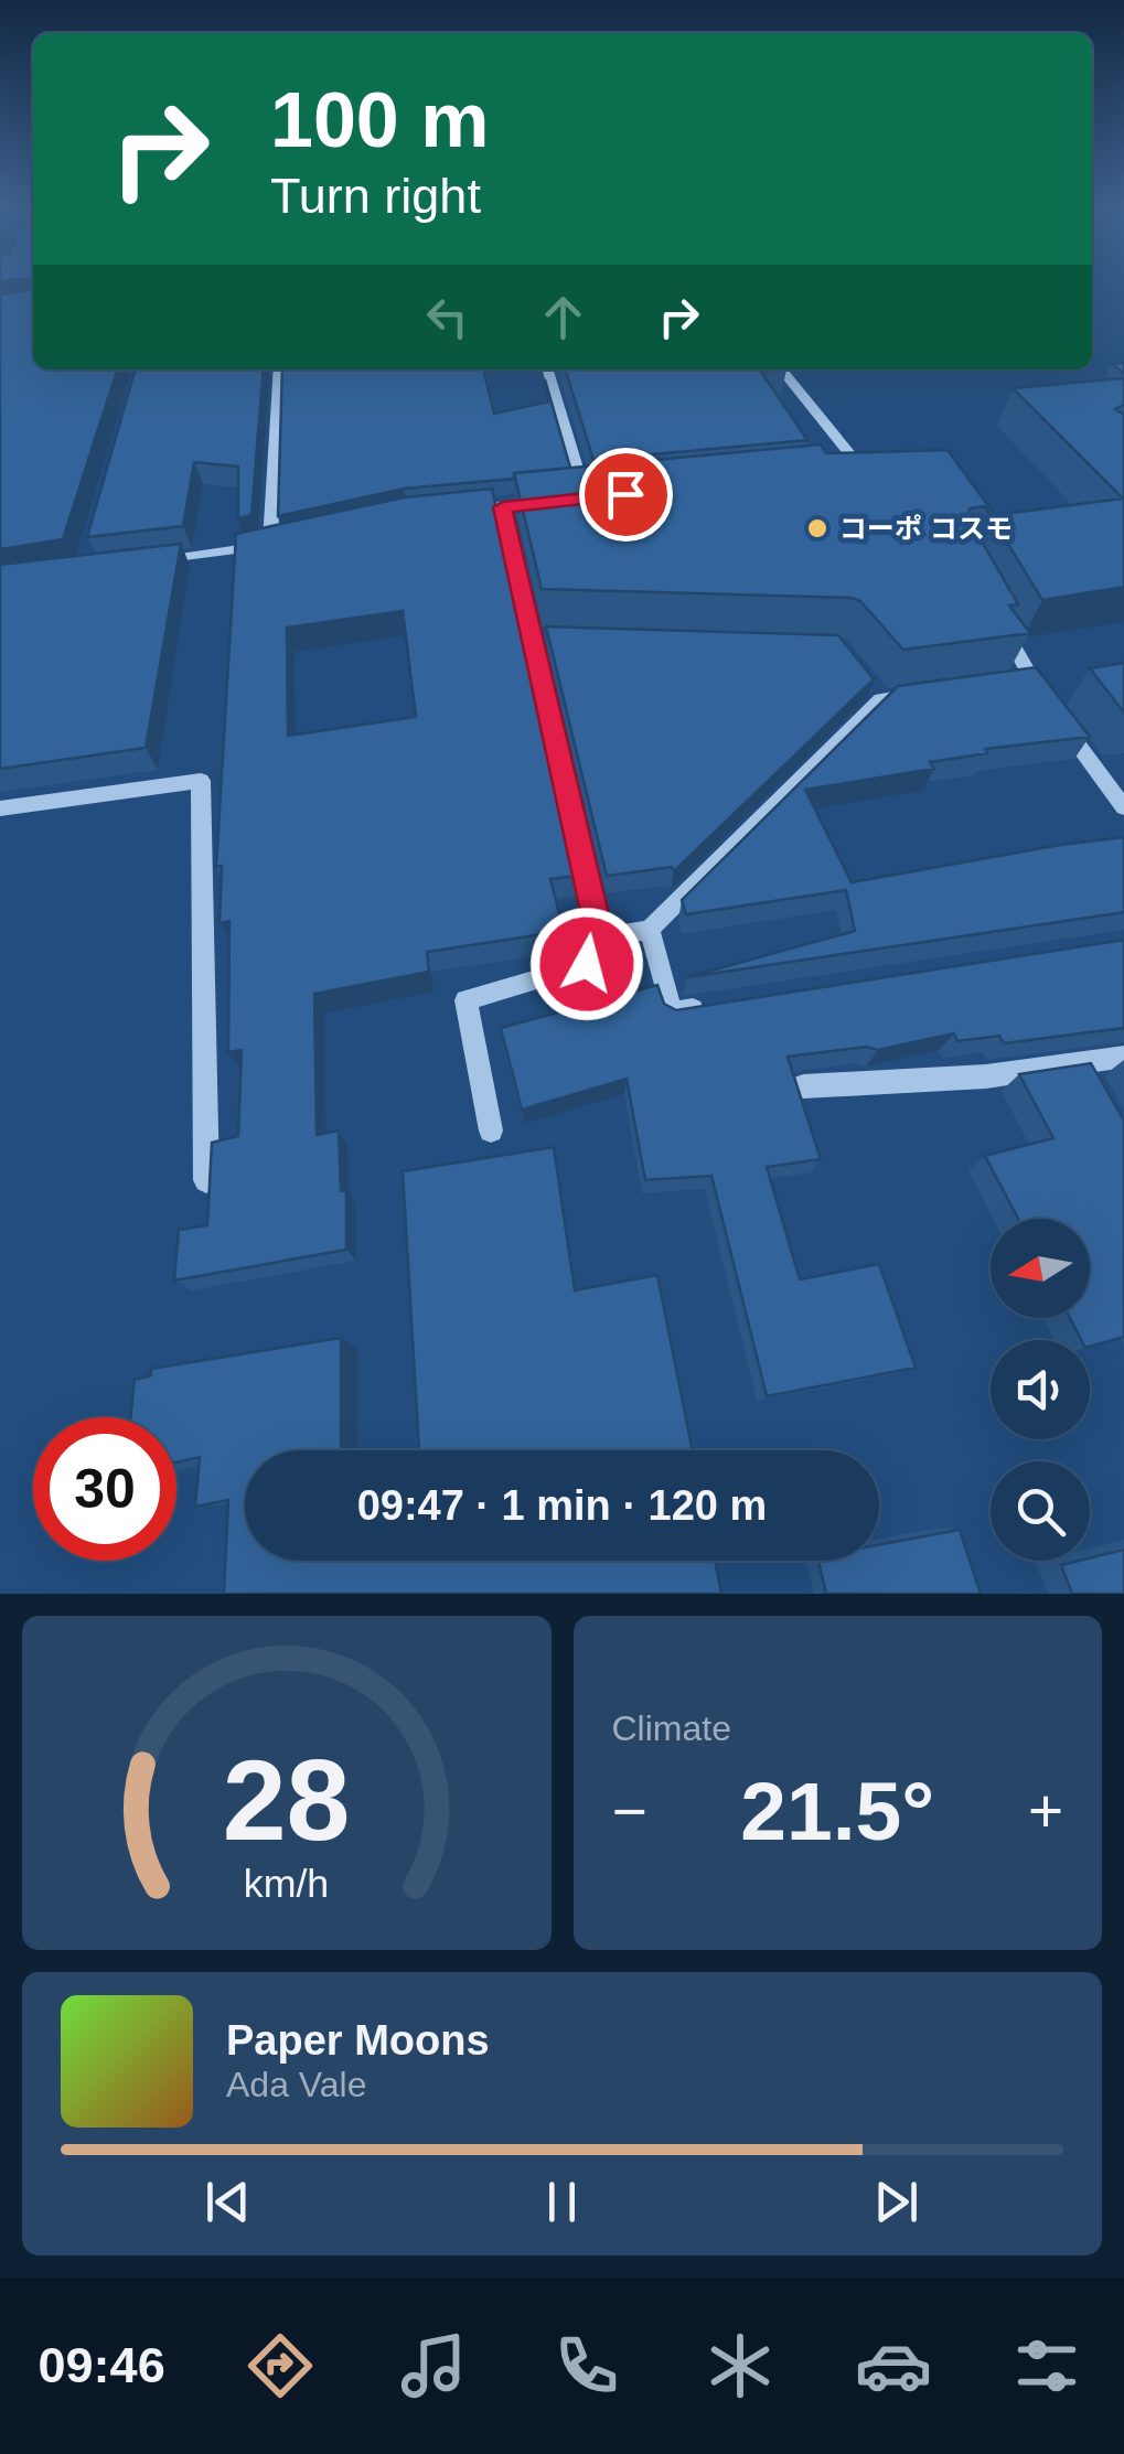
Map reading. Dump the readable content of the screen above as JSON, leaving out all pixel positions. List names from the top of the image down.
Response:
{
  "places": ["コーポ コスモ"],
  "north": "left",
  "page": {
    "turn": ["100 m", "Turn right"],
    "limit": "30",
    "trip": "09:47 · 1 min · 120 m",
    "tile": "Climate",
    "heat": ["−", "21.5°", "+"],
    "song": ["Paper Moons", "Ada Vale"],
    "tabs": "09:46",
    "gauge": ["28", "km/h"]
  }
}
